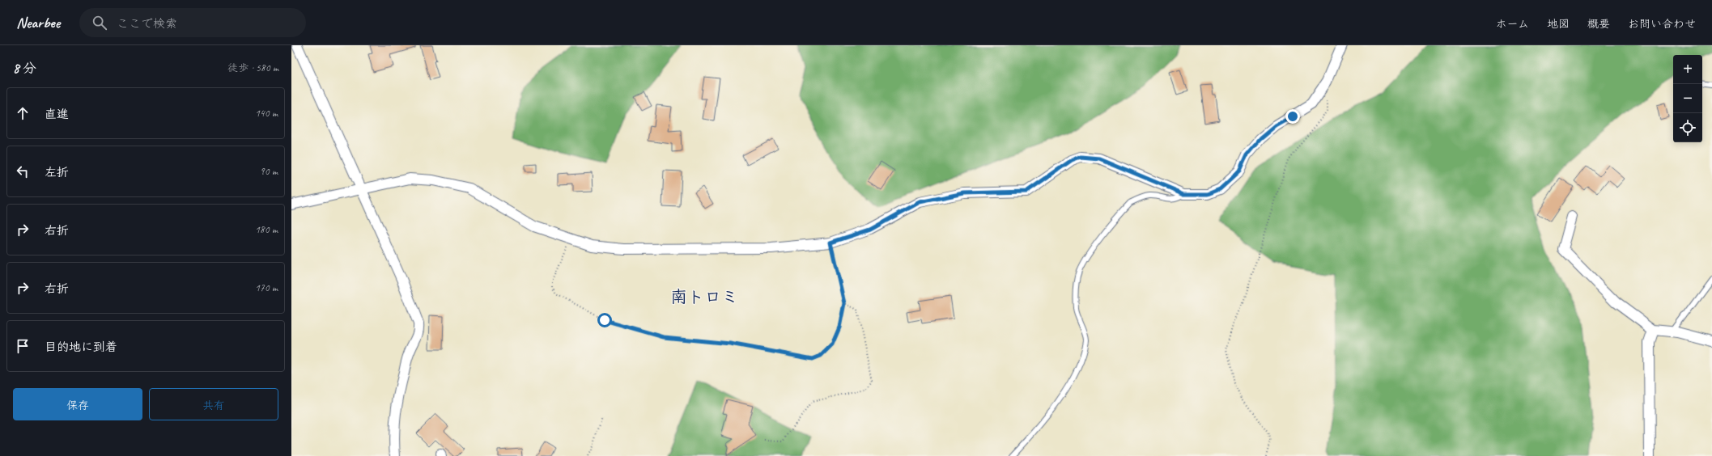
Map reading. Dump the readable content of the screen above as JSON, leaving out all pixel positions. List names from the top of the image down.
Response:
{
  "districts": ["南トロミ"],
  "page": {
    "header": "Nearbee",
    "search": "ここで検索",
    "nav": [
      "ホーム",
      "地図",
      "概要",
      "お問い合わせ"
    ],
    "heading": ["8 分", "徒歩 · 580 m"],
    "map_buttons": ["+", "−"],
    "list": [
      ["直進", "140 m"],
      ["左折", "90 m"],
      ["右折", "180 m"],
      ["右折", "170 m"],
      "目的地に到着"
    ],
    "buttons": ["保存", "共有"]
  }
}
